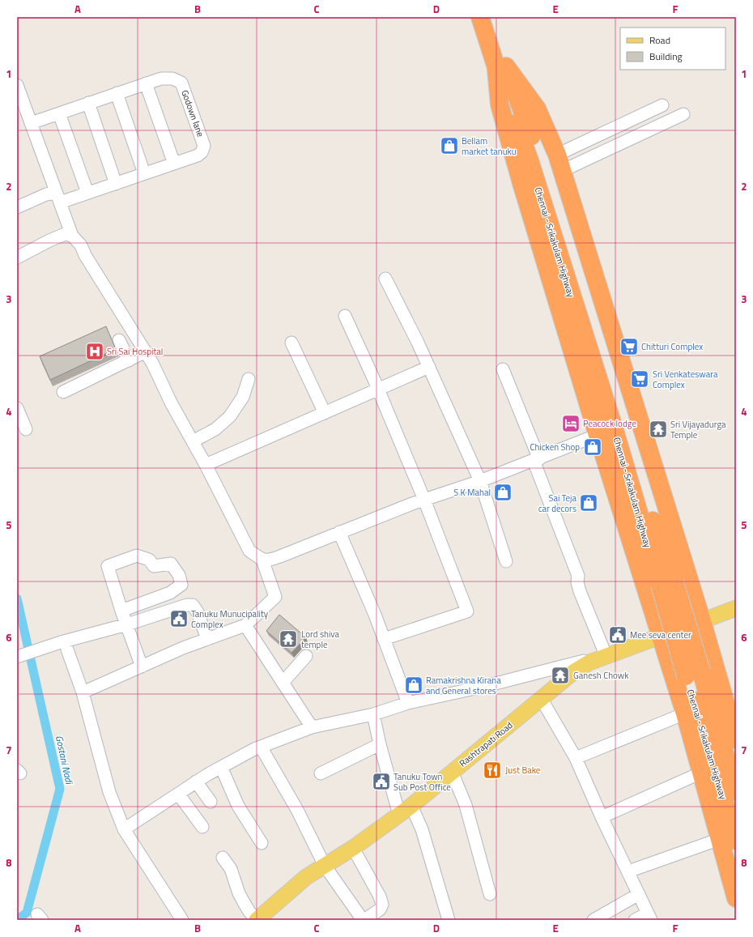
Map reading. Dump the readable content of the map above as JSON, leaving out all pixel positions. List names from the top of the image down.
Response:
{
  "streets": {
    "highway": ["Chennai - Srikakulam Highway"],
    "main road": ["Rashtrapati Road"],
    "street": ["Godown lane"]
  },
  "water": ["Gostani Nadi"],
  "places": {
    "shop": [
      "Bellam market tanuku",
      "Chicken Shop",
      "S K Mahal",
      "Sai Teja car decors",
      "Ramakrishna Kirana and General stores"
    ],
    "supermarket": ["Chitturi Complex", "Sri Venkateswara Complex"],
    "hospital": ["Sri Sai Hospital"],
    "hotel": ["Peacock lodge"],
    "temple": ["Sri Vijayadurga Temple", "Lord shiva temple", "Ganesh Chowk"],
    "public building": ["Tanuku Munucipality Complex", "Mee seva center", "Tanuku Town Sub Post Office"],
    "restaurant": ["Just Bake"]
  },
  "legend": ["Road", "Building"],
  "grid": {
    "columns": [
      "A",
      "B",
      "C",
      "D",
      "E",
      "F"
    ],
    "rows": [
      "1",
      "2",
      "3",
      "4",
      "5",
      "6",
      "7",
      "8"
    ]
  }
}
